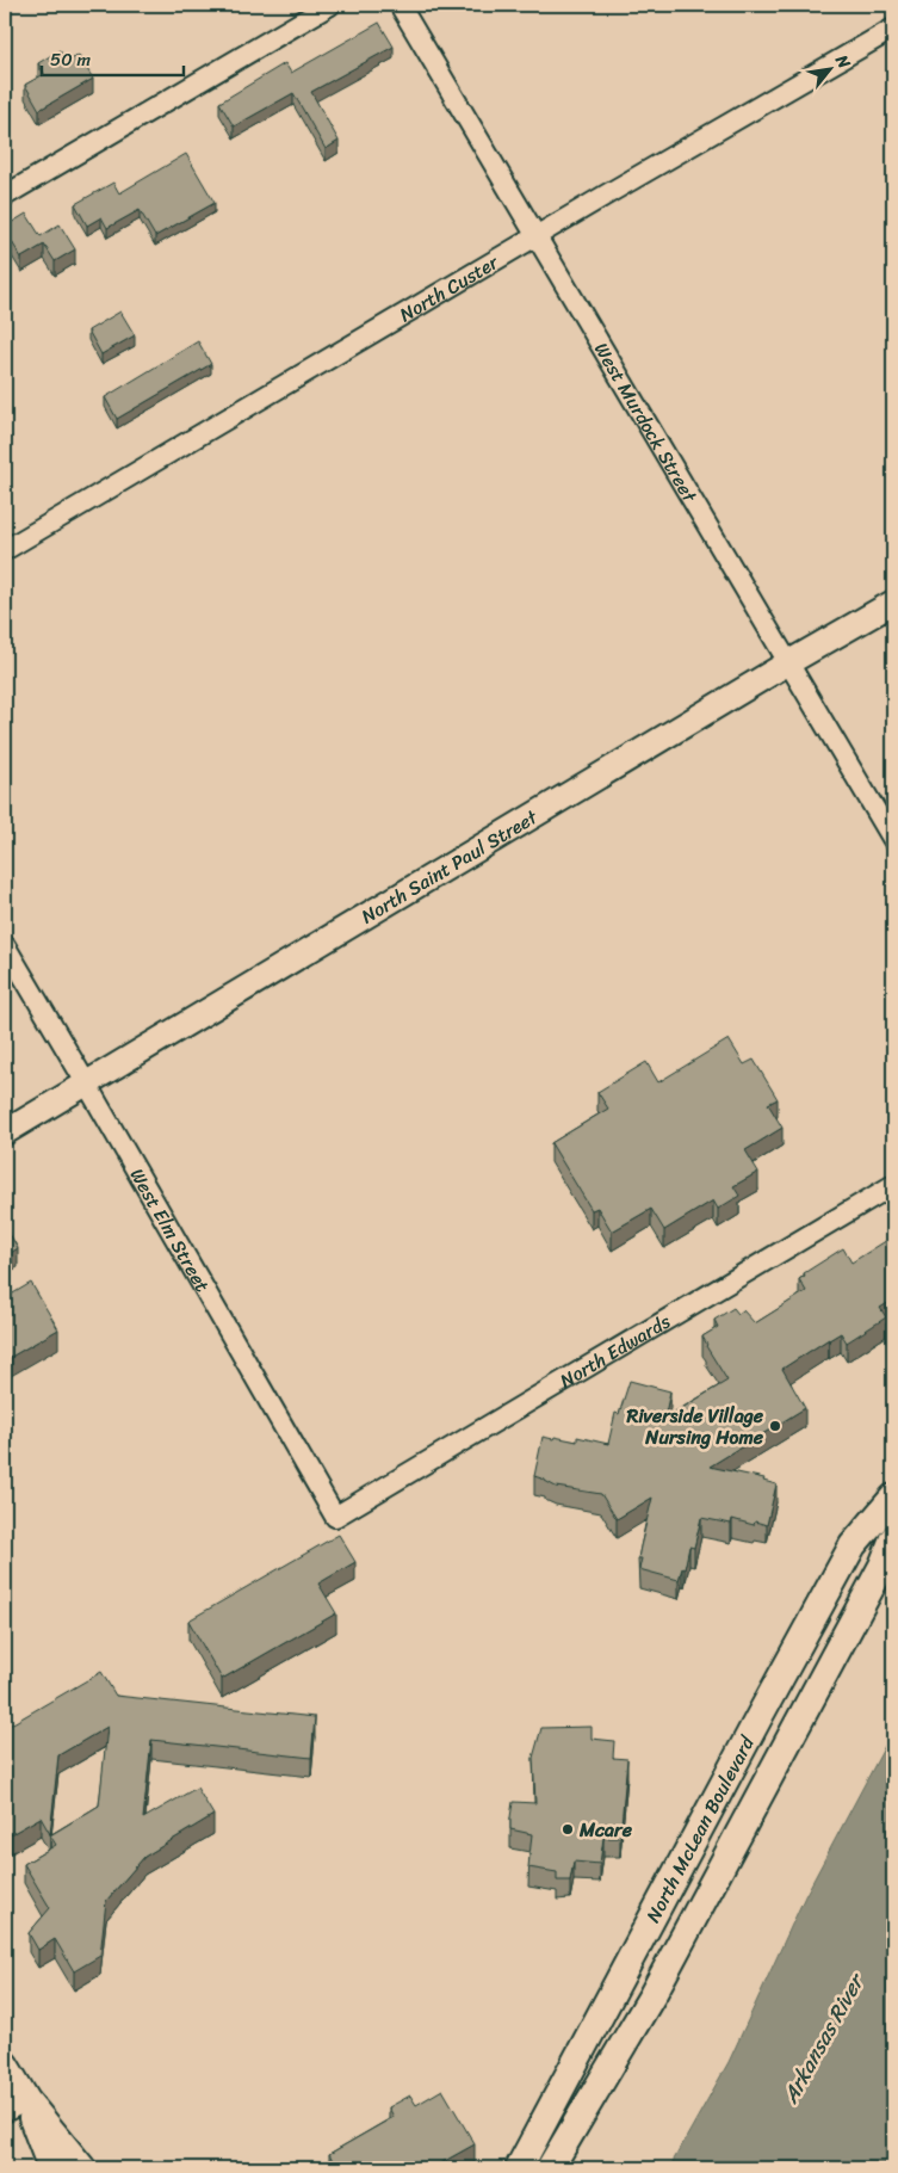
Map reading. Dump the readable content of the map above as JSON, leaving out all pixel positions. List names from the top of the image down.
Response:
{
  "streets": {
    "main road": ["North McLean Boulevard"],
    "street": [
      "North Custer",
      "West Murdock Street",
      "North Saint Paul Street",
      "West Elm Street",
      "North Edwards"
    ]
  },
  "crossings": [
    ["North Custer", "West Murdock Street"],
    ["West Murdock Street", "North Saint Paul Street"],
    ["North Saint Paul Street", "West Elm Street"],
    ["West Elm Street", "North Edwards"]
  ],
  "water": ["Arkansas River"],
  "places": ["Riverside Village Nursing Home", "Mcare"],
  "scale_bar": "50 m",
  "north": "top right"
}
